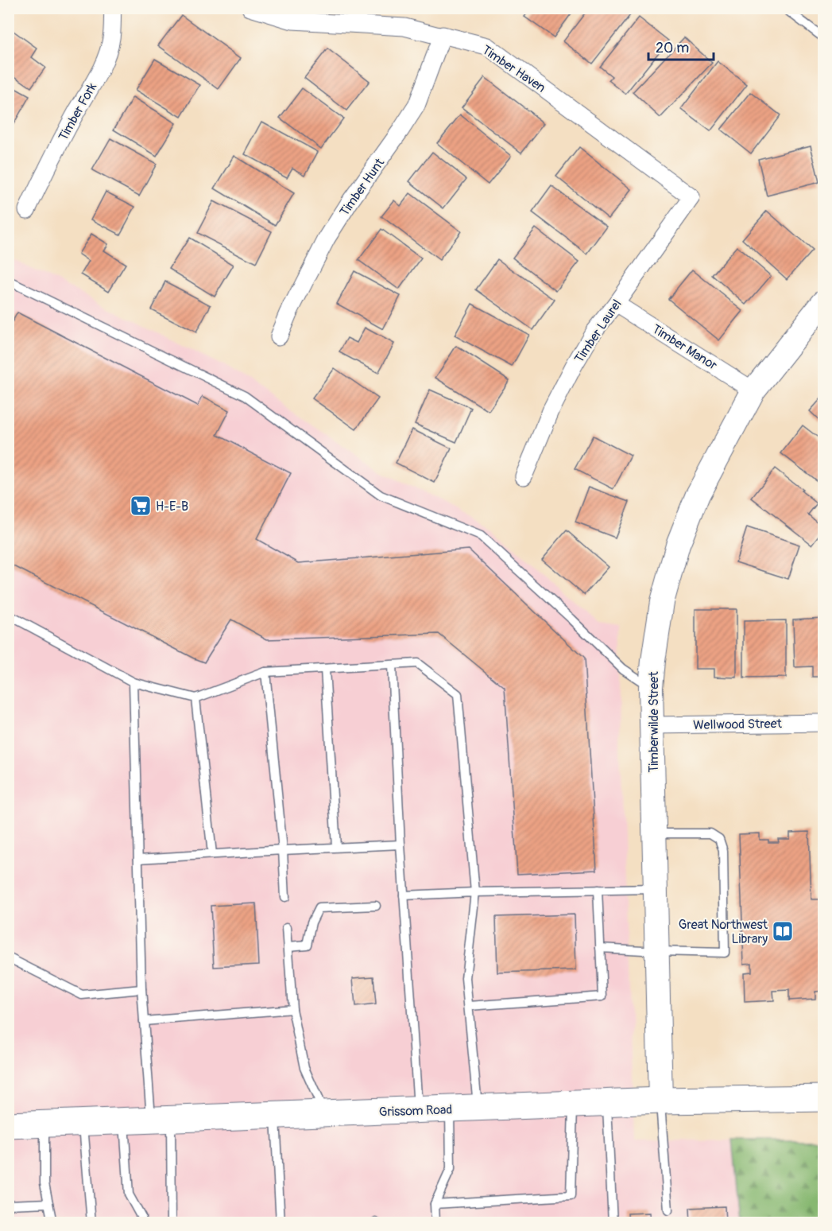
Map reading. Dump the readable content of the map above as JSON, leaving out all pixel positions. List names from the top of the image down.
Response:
{
  "streets": {
    "main road": ["Grissom Road"],
    "street": [
      "Timber Haven",
      "Timber Fork",
      "Timber Hunt",
      "Timber Laurel",
      "Timber Manor",
      "Timberwilde Street",
      "Wellwood Street"
    ]
  },
  "crossings": [
    ["Timber Haven", "Timber Hunt"],
    ["Timber Haven", "Timber Laurel"],
    ["Timber Laurel", "Timber Manor"],
    ["Timber Manor", "Timberwilde Street"],
    ["Timberwilde Street", "Wellwood Street"],
    ["Timberwilde Street", "Grissom Road"]
  ],
  "places": {
    "supermarket": ["H-E-B"],
    "library": ["Great Northwest Library"]
  },
  "scale_bar": "20 m"
}
